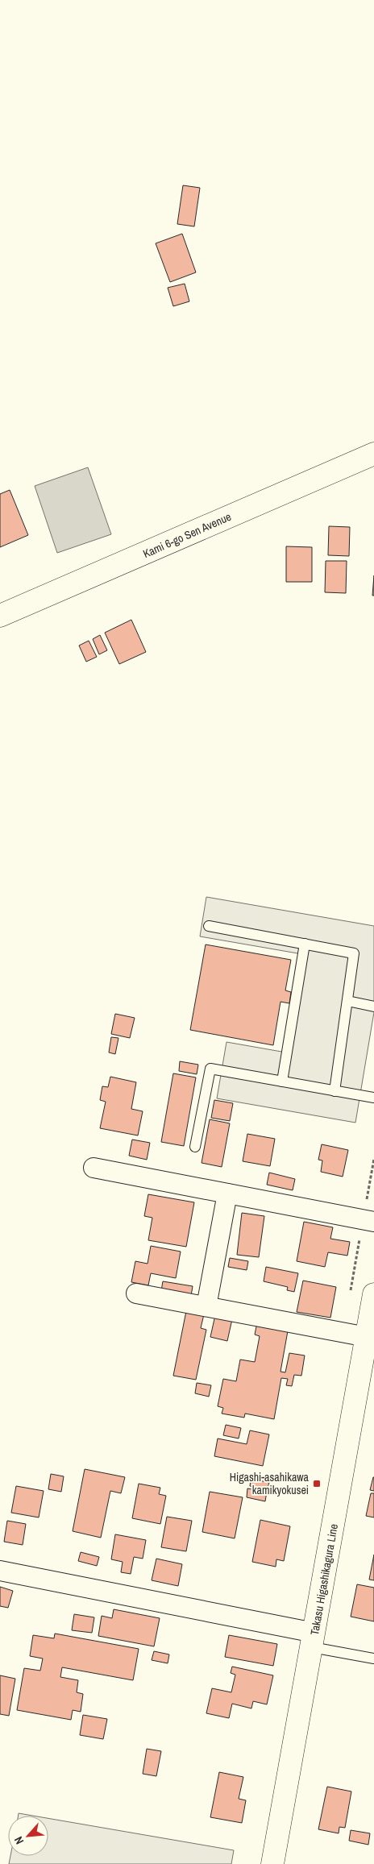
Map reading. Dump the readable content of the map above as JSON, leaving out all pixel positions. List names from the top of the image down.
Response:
{
  "streets": {
    "main road": ["Kami 6-go Sen Avenue", "Takasu Higashikagura Line"]
  },
  "places": {
    "transit": ["Higashi-asahikawa kamikyokusei"]
  },
  "north": "bottom left"
}
